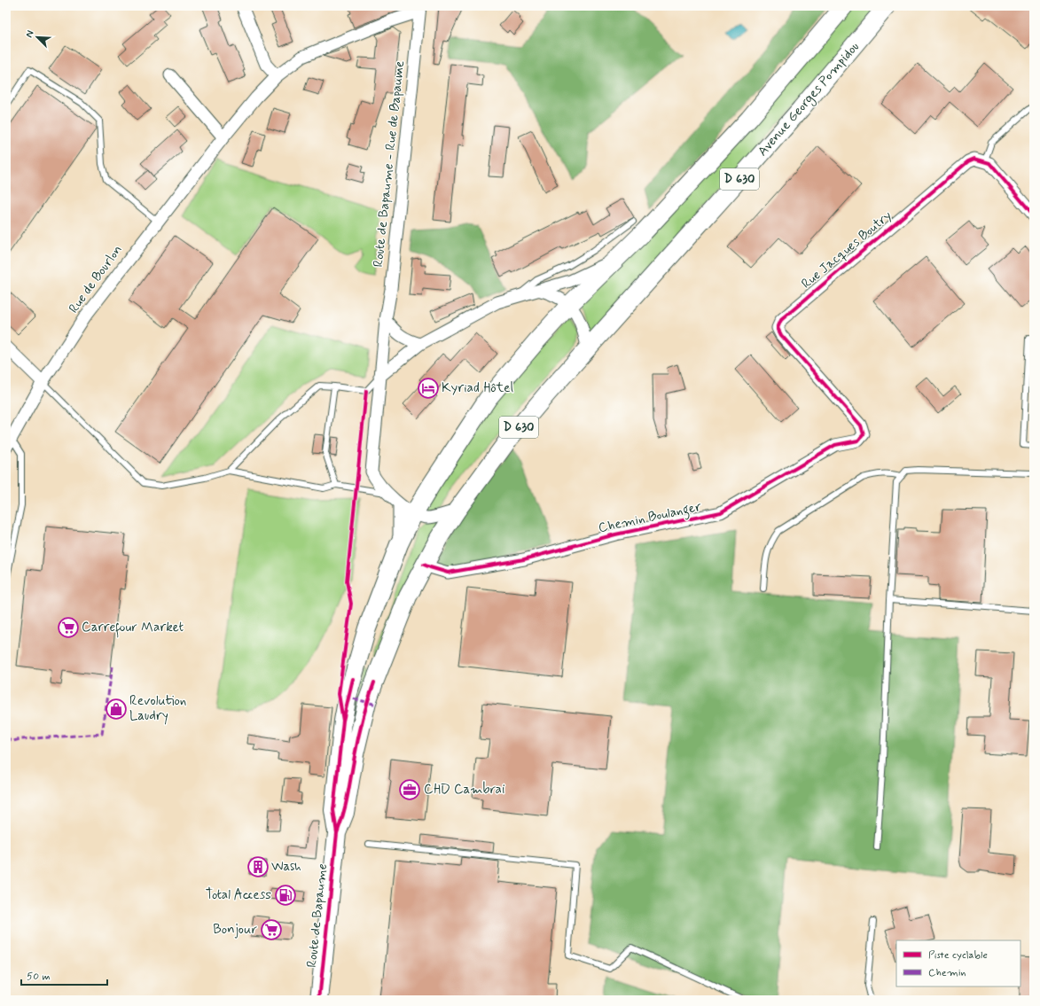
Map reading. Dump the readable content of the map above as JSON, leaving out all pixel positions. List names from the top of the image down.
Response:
{
  "streets": {
    "main road": ["Avenue Georges Pompidou", "D 630", "Route de Bapaume"],
    "street": [
      "Route de Bapaume - Rue de Bapaume",
      "Rue Jacques Boutry",
      "Rue de Bourlon",
      "Chemin Boulanger"
    ]
  },
  "crossings": [
    ["Avenue Georges Pompidou", "D 630"],
    ["Avenue Georges Pompidou", "Chemin Boulanger"],
    ["Avenue Georges Pompidou", "Route de Bapaume"],
    ["Route de Bapaume - Rue de Bapaume", "Rue de Bourlon"],
    ["D 630", "Route de Bapaume"],
    ["Rue Jacques Boutry", "Chemin Boulanger"]
  ],
  "places": {
    "hotel": ["Kyriad Hôtel"],
    "supermarket": ["Carrefour Market", "Bonjour"],
    "shop": ["Revolution Laudry"],
    "office": ["CHD Cambrai"],
    "building": ["Wash"],
    "fuel station": ["Total Access"]
  },
  "legend": ["Piste cyclable", "Chemin"],
  "scale_bar": "50 m",
  "north": "top left"
}
